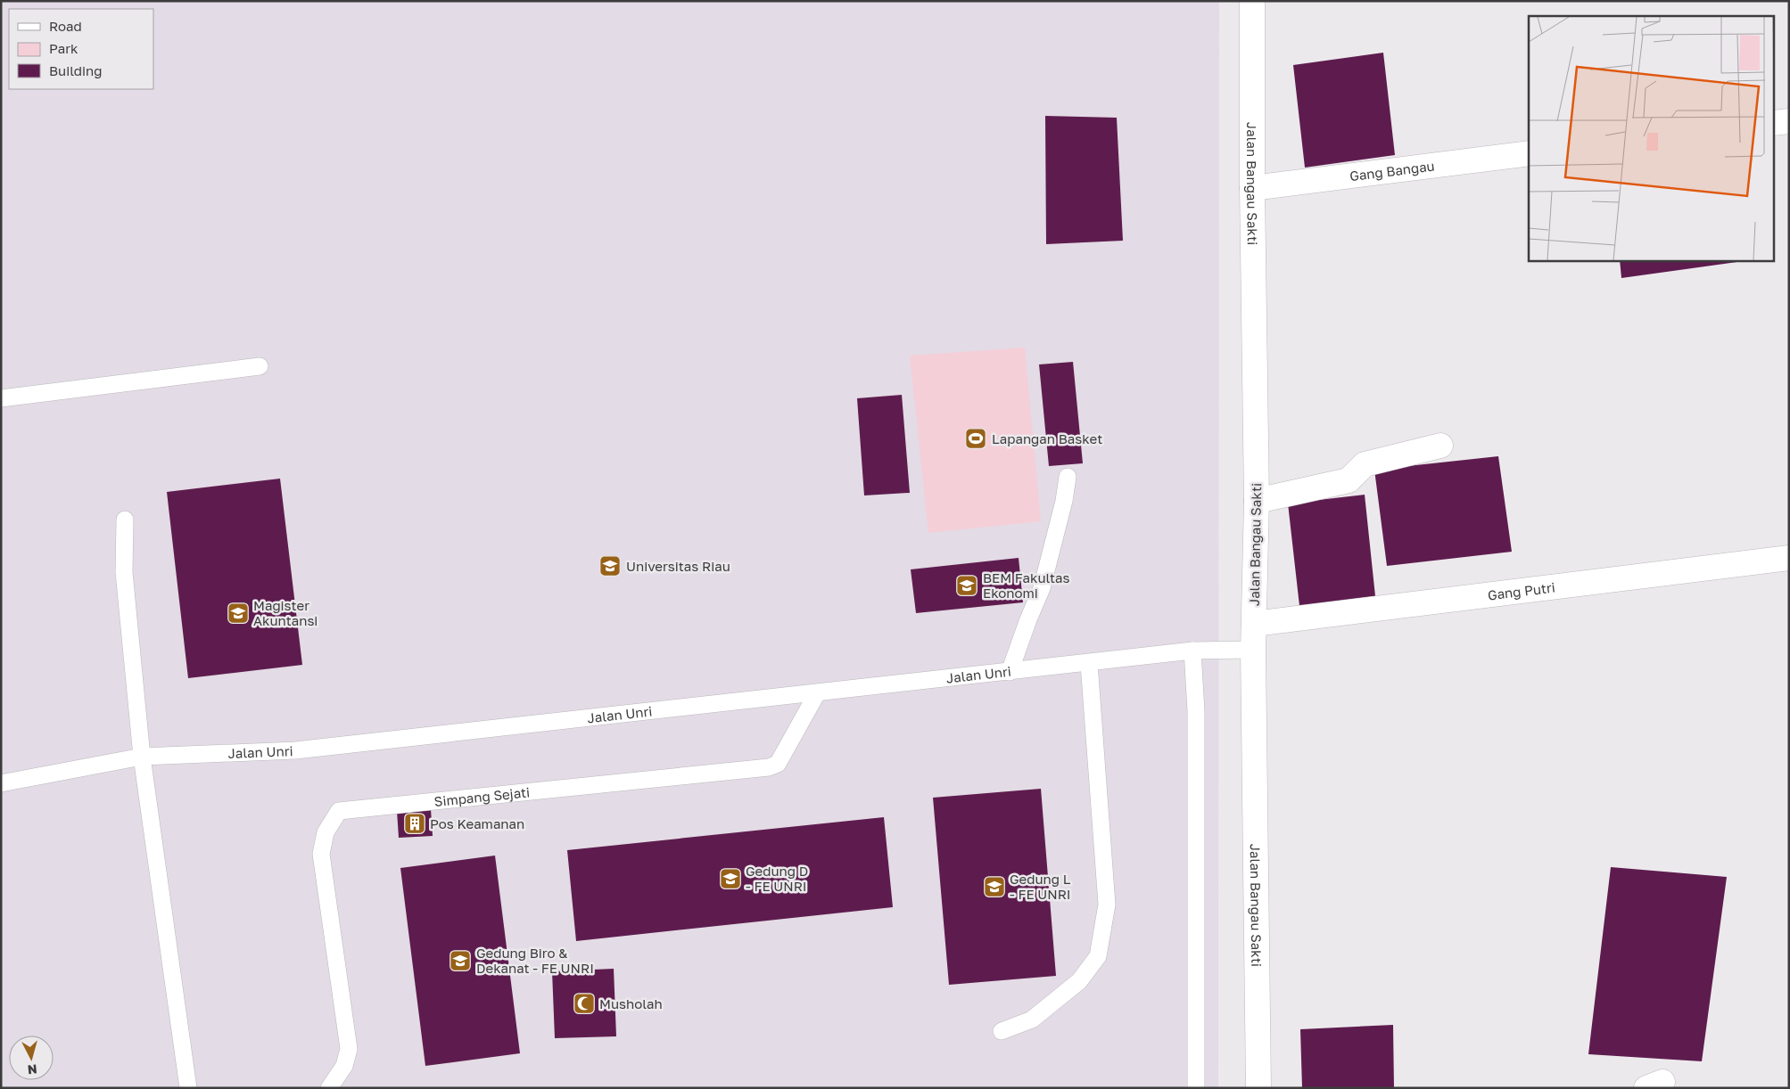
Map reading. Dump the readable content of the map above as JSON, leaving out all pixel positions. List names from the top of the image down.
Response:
{
  "streets": {
    "street": ["Gang Bangau", "Jalan Bangau Sakti", "Gang Putri"],
    "lane": ["Jalan Unri", "Simpang Sejati"]
  },
  "crossings": [
    ["Gang Bangau", "Jalan Bangau Sakti"],
    ["Jalan Bangau Sakti", "Gang Putri"],
    ["Jalan Bangau Sakti", "Jalan Unri"],
    ["Jalan Unri", "Simpang Sejati"]
  ],
  "places": {
    "sports": ["Lapangan Basket"],
    "school or university": [
      "Universitas Riau",
      "BEM Fakultas Ekonomi",
      "Magister Akuntansi",
      "Gedung D - FE UNRI",
      "Gedung L - FE UNRI",
      "Gedung Biro & Dekanat - FE UNRI"
    ],
    "building": ["Pos Keamanan"],
    "mosque": ["Musholah"]
  },
  "legend": ["Road", "Park", "Building"],
  "north": "bottom"
}
